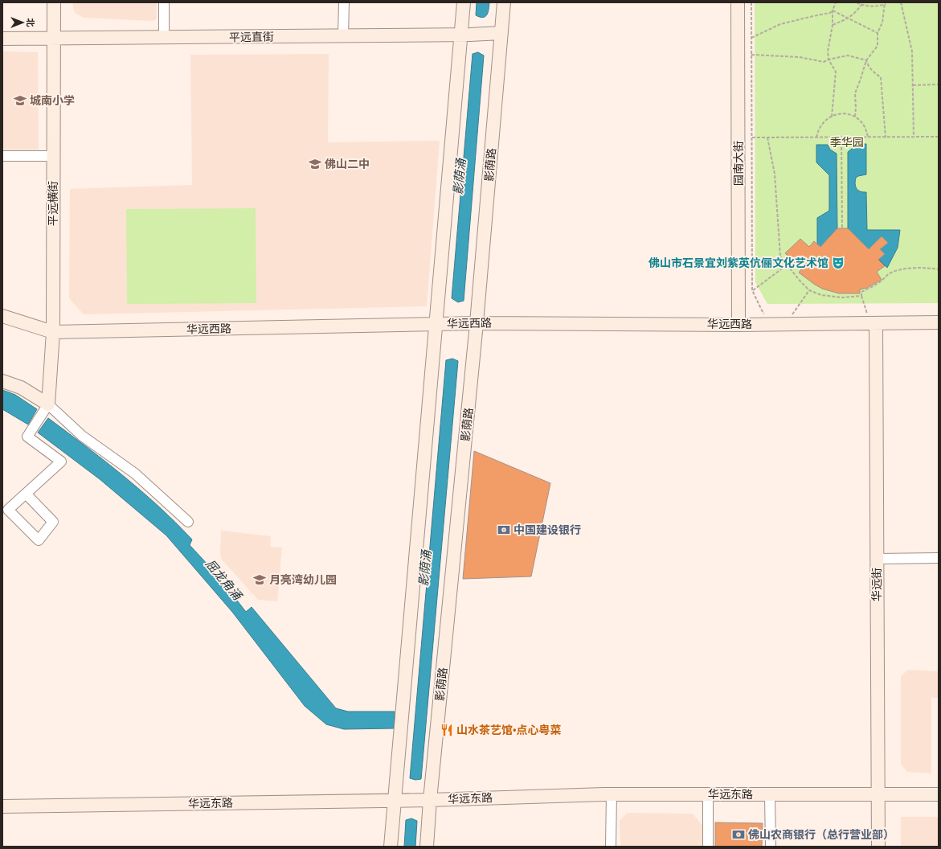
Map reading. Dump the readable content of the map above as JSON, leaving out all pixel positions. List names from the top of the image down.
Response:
{
  "streets": {
    "street": [
      "平远直街",
      "园南大街",
      "影荫路",
      "平远横街",
      "华远西路",
      "华远街",
      "华远东路"
    ]
  },
  "crossings": [
    ["平远直街", "影荫路"],
    ["平远直街", "平远横街"],
    ["园南大街", "华远西路"],
    ["影荫路", "华远西路"],
    ["影荫路", "华远东路"],
    ["平远横街", "华远西路"],
    ["华远西路", "华远街"],
    ["华远街", "华远东路"]
  ],
  "water": ["影荫涌", "屈龙角涌"],
  "parks": ["季华园"],
  "places": {
    "school or university": ["城南小学", "佛山二中", "月亮湾幼儿园"],
    "theatre": ["佛山市石景宜刘紫英伉俪文化艺术馆"],
    "bank": ["中国建设银行", "佛山农商银行（总行营业部）"],
    "restaurant": ["山水茶艺馆·点心粤菜"]
  },
  "north": "right"
}
